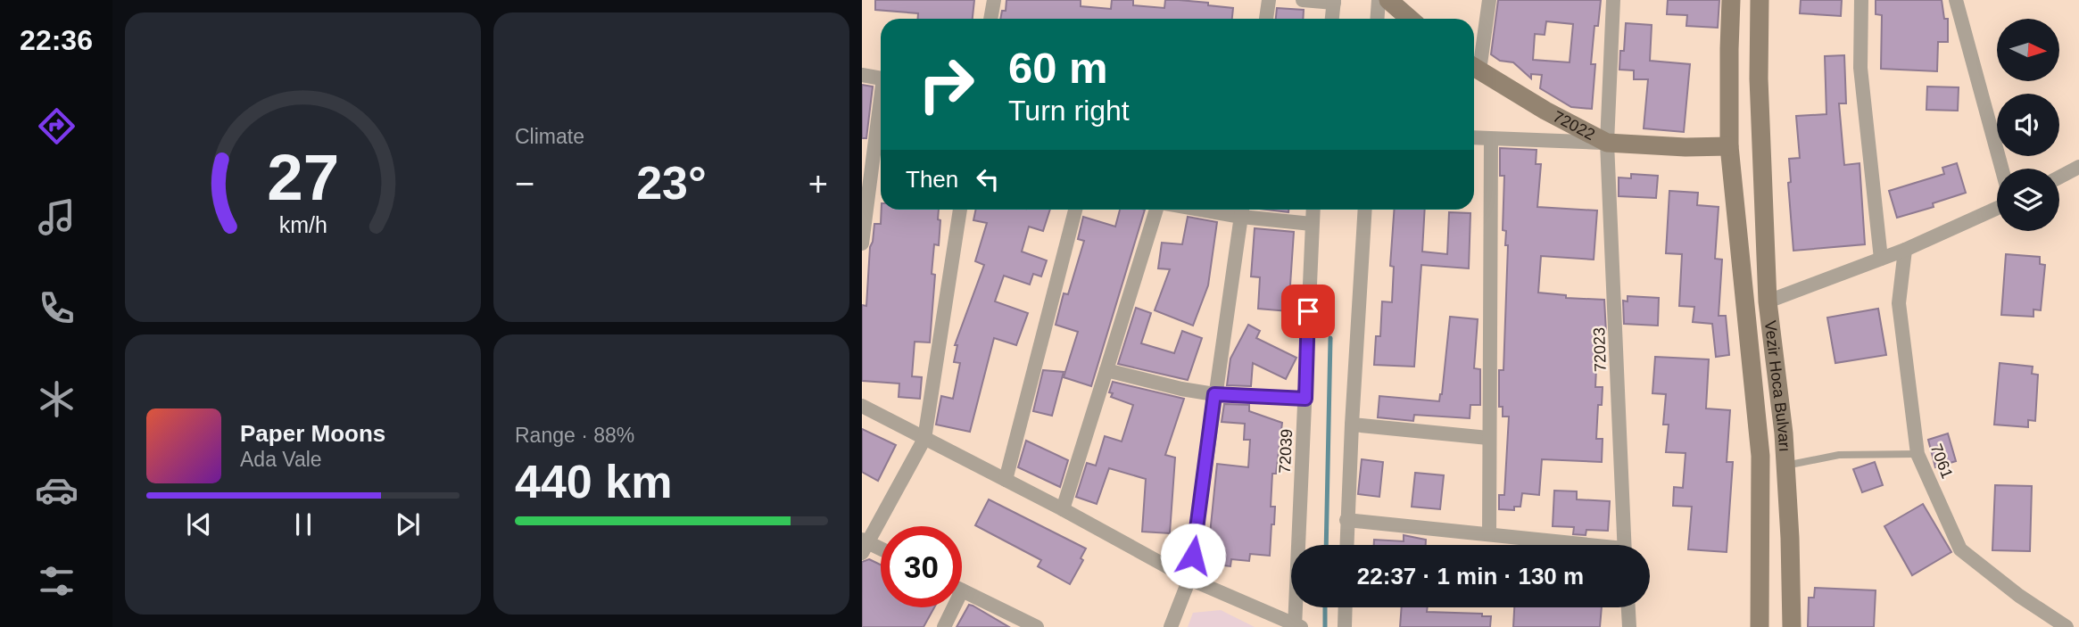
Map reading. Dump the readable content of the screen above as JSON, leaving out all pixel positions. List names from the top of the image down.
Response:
{
  "streets": {
    "main road": ["72022", "Vezir Hoca Bulvarı"],
    "street": ["72023", "72039", "7061"]
  },
  "crossings": [
    ["72022", "72023"],
    ["72022", "Vezir Hoca Bulvarı"]
  ],
  "north": "right",
  "page": {
    "tabs": "22:36",
    "tile": [
      "Climate",
      ["Range · 88%", "440 km"]
    ],
    "turn": ["60 m", "Turn right"],
    "then": "Then",
    "heat": ["−", "23°", "+"],
    "song": ["Paper Moons", "Ada Vale"],
    "limit": "30",
    "trip": "22:37 · 1 min · 130 m",
    "gauge": ["27", "km/h"]
  }
}
